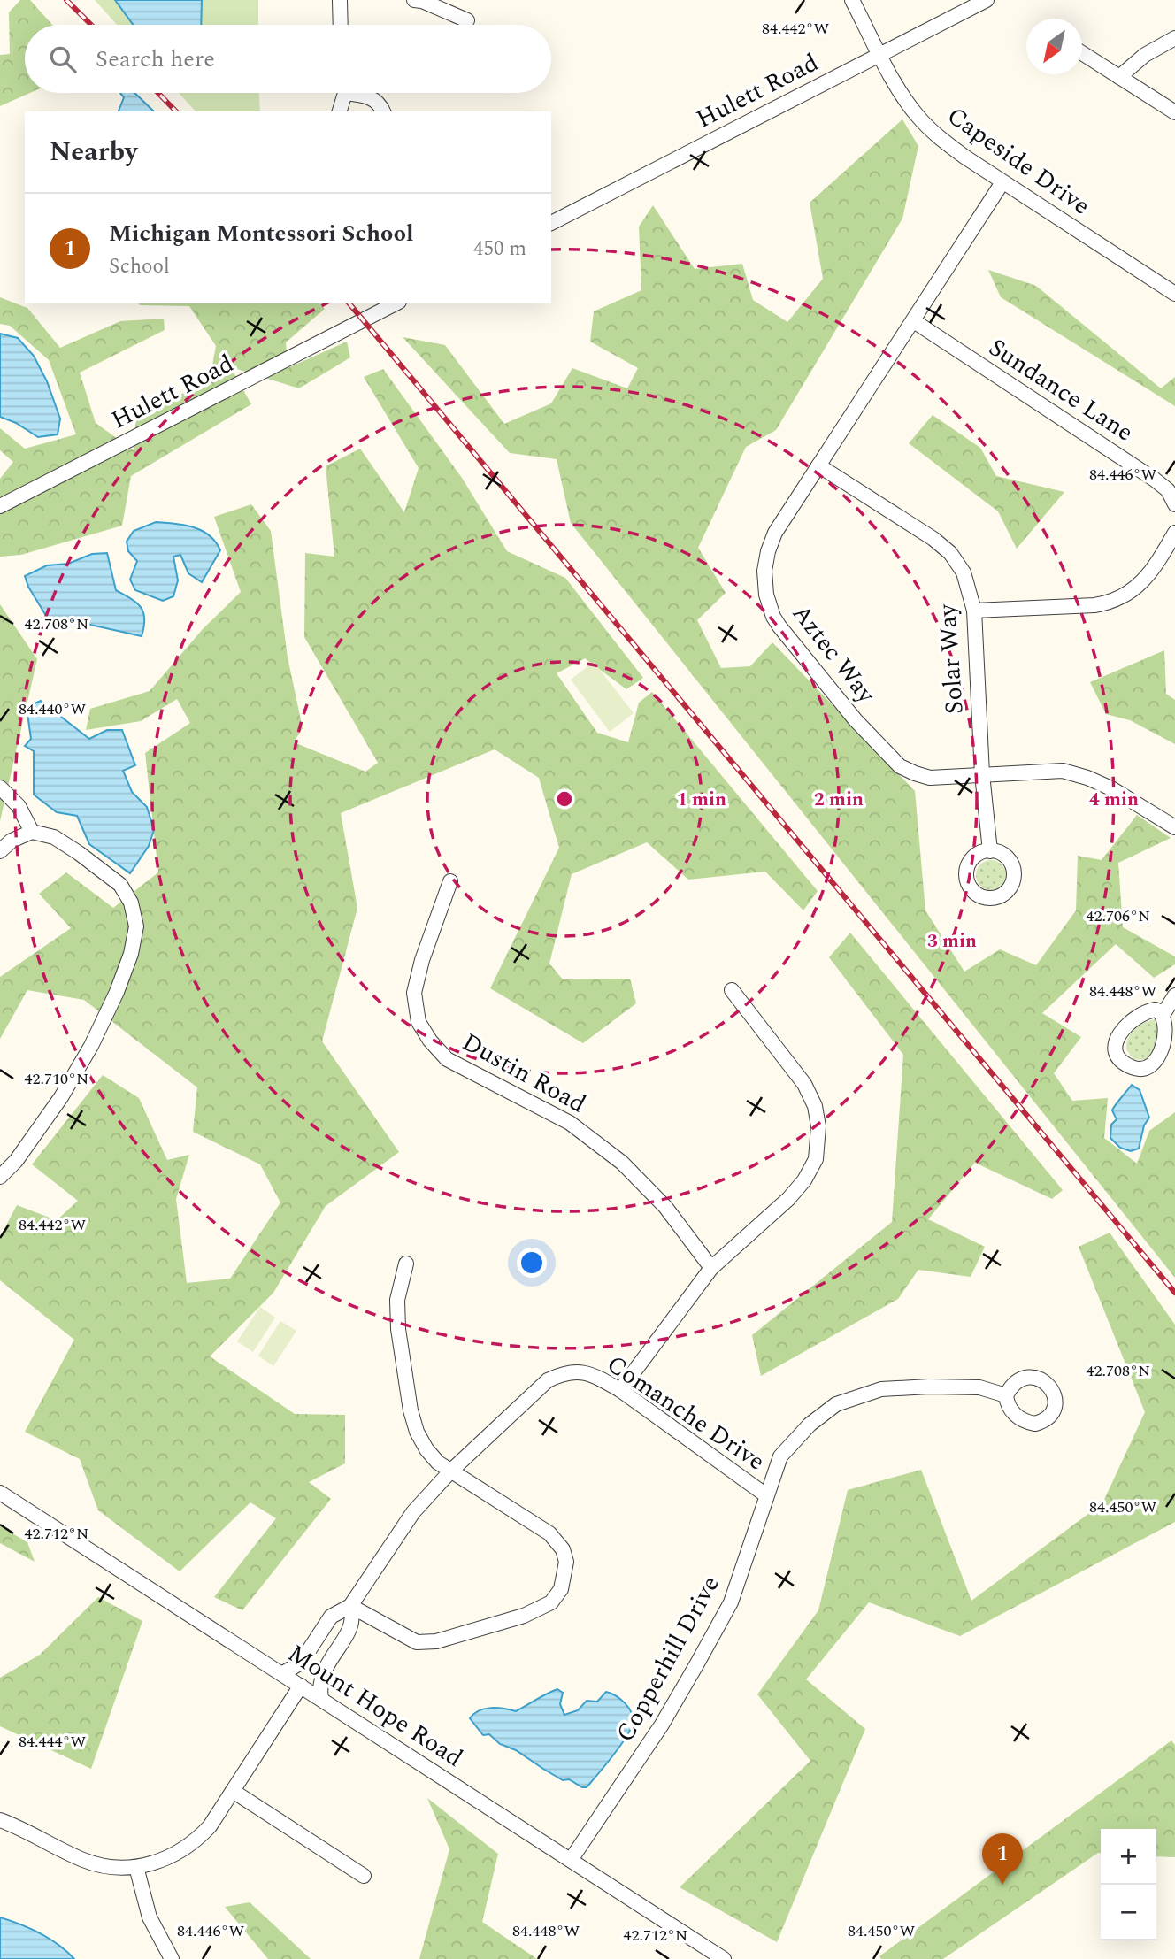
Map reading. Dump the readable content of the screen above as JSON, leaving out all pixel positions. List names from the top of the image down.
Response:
{
  "streets": {
    "street": [
      "Hulett Road",
      "Capeside Drive",
      "Sundance Lane",
      "Aztec Way",
      "Solar Way",
      "Dustin Road",
      "Comanche Drive",
      "Copperhill Drive",
      "Mount Hope Road"
    ]
  },
  "crossings": [
    ["Hulett Road", "Capeside Drive"],
    ["Capeside Drive", "Aztec Way"],
    ["Sundance Lane", "Aztec Way"],
    ["Aztec Way", "Solar Way"],
    ["Comanche Drive", "Copperhill Drive"],
    ["Comanche Drive", "Mount Hope Road"],
    ["Copperhill Drive", "Mount Hope Road"]
  ],
  "north": "bottom left",
  "page": {
    "search": "Search here",
    "heading": "Nearby",
    "list": [
      {
        "mark": "1",
        "name": "Michigan Montessori School",
        "note": "School",
        "value": "450 m"
      }
    ],
    "map_buttons": ["+", "−"],
    "pins": "1"
  },
  "coordinates": [
    "84.442°W",
    "84.446°W",
    "42.708°N",
    "84.440°W",
    "42.706°N",
    "84.448°W",
    "42.710°N",
    "84.450°W",
    "42.712°N",
    "84.444°W"
  ],
  "rings": [
    "1 min",
    "2 min",
    "4 min",
    "3 min"
  ]
}
